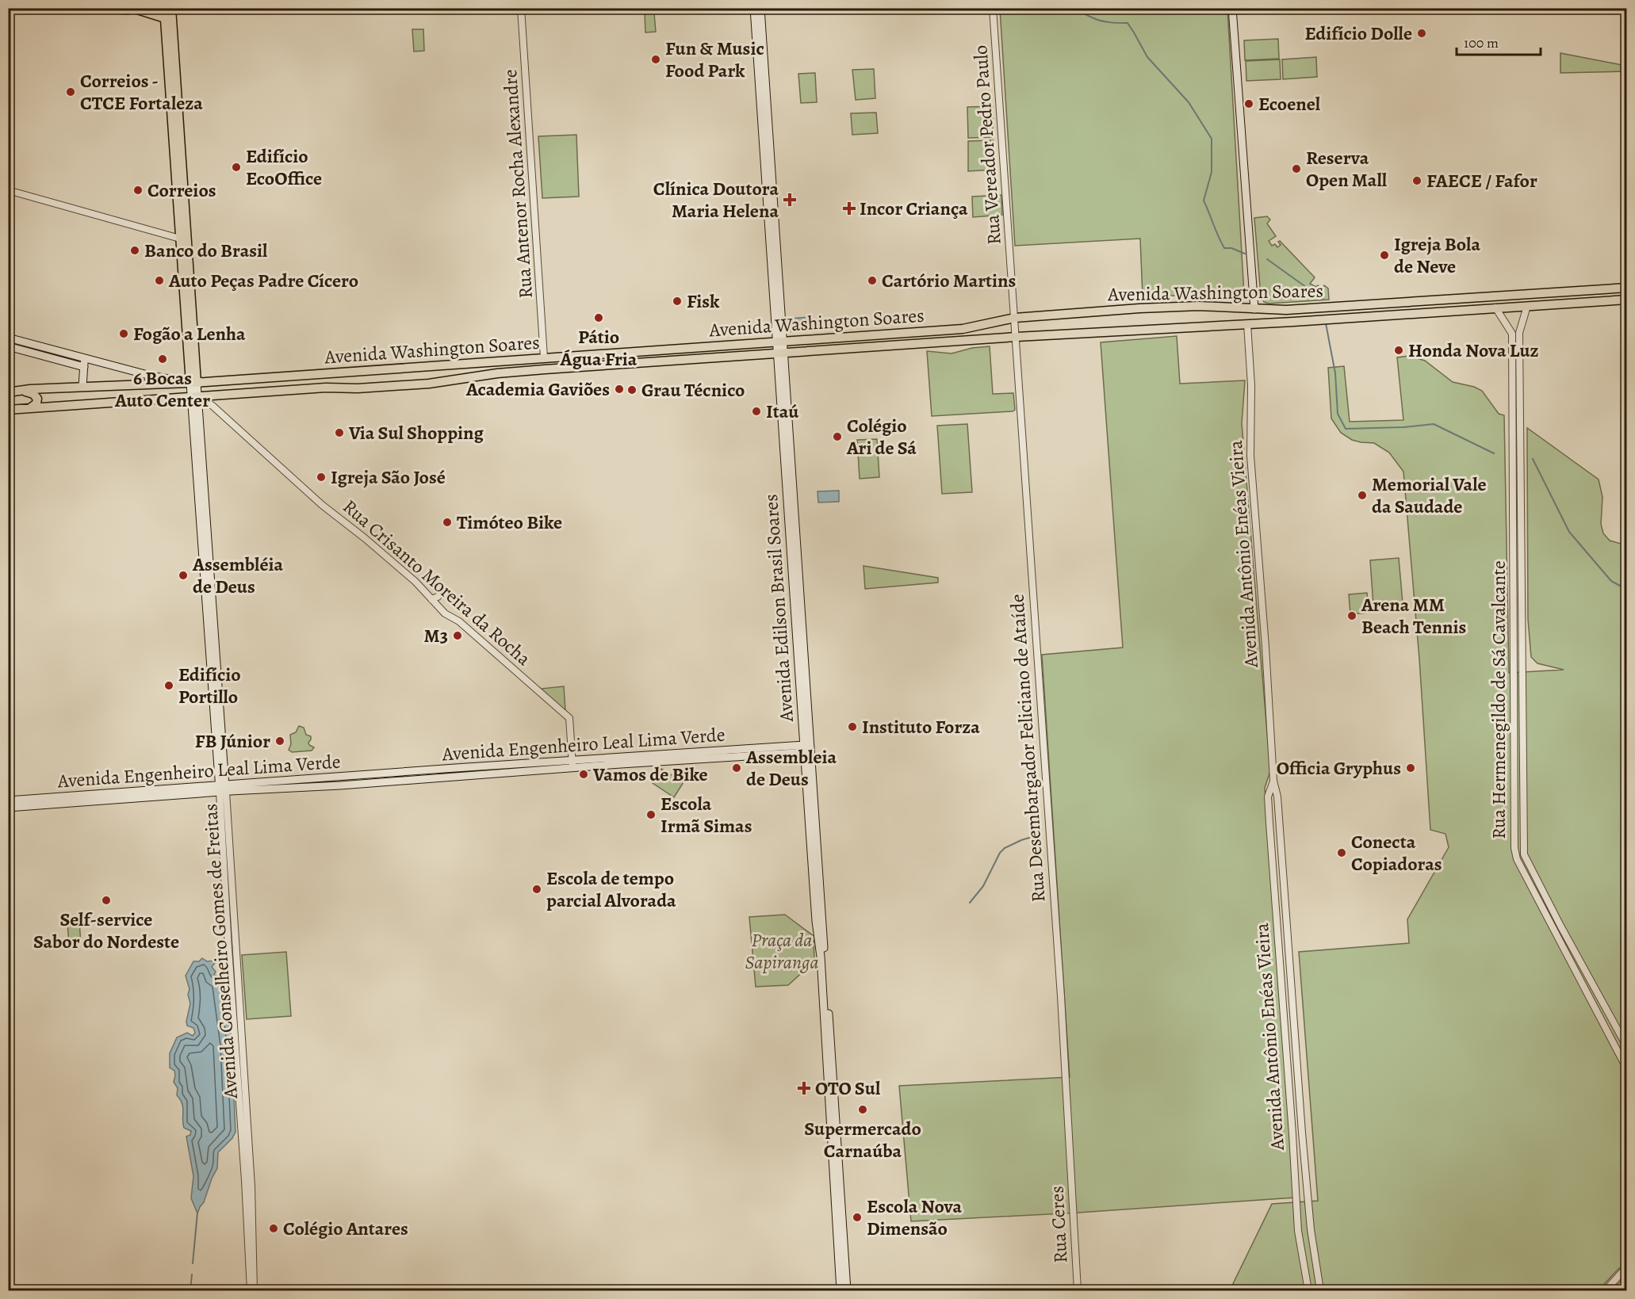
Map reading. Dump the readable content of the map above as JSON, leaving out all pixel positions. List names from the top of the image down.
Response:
{
  "streets": {
    "main road": [
      "Avenida Washington Soares",
      "Avenida Edilson Brasil Soares",
      "Avenida Engenheiro Leal Lima Verde",
      "Avenida Conselheiro Gomes de Freitas"
    ],
    "street": [
      "Rua Vereador Pedro Paulo",
      "Rua Antenor Rocha Alexandre",
      "Avenida Antônio Enéas Vieira",
      "Rua Crisanto Moreira da Rocha",
      "Rua Hermenegildo de Sá Cavalcante",
      "Rua Desembargador Feliciano de Ataíde",
      "Rua Ceres"
    ]
  },
  "crossings": [
    ["Rua Vereador Pedro Paulo", "Avenida Washington Soares"],
    ["Rua Vereador Pedro Paulo", "Rua Desembargador Feliciano de Ataíde"],
    ["Rua Antenor Rocha Alexandre", "Avenida Washington Soares"],
    ["Avenida Washington Soares", "Avenida Antônio Enéas Vieira"],
    ["Avenida Washington Soares", "Rua Crisanto Moreira da Rocha"],
    ["Avenida Washington Soares", "Avenida Edilson Brasil Soares"],
    ["Avenida Washington Soares", "Rua Hermenegildo de Sá Cavalcante"],
    ["Avenida Washington Soares", "Rua Desembargador Feliciano de Ataíde"],
    ["Avenida Washington Soares", "Avenida Conselheiro Gomes de Freitas"],
    ["Rua Crisanto Moreira da Rocha", "Avenida Engenheiro Leal Lima Verde"],
    ["Rua Crisanto Moreira da Rocha", "Avenida Conselheiro Gomes de Freitas"],
    ["Avenida Edilson Brasil Soares", "Avenida Engenheiro Leal Lima Verde"],
    ["Avenida Engenheiro Leal Lima Verde", "Avenida Conselheiro Gomes de Freitas"],
    ["Rua Desembargador Feliciano de Ataíde", "Rua Ceres"]
  ],
  "parks": ["Praça da Sapiranga"],
  "places": {
    "other": [
      "Edifício Dolle",
      "Fun & Music Food Park",
      "Correios - CTCE Fortaleza",
      "Ecoenel",
      "Edifício EcoOffice",
      "Reserva Open Mall",
      "FAECE / Fafor",
      "Correios",
      "Banco do Brasil",
      "Igreja Bola de Neve",
      "Auto Peças Padre Cícero",
      "Cartório Martins",
      "Fisk",
      "Pátio Água Fria",
      "Fogão a Lenha",
      "Honda Nova Luz",
      "6 Bocas Auto Center",
      "Academia Gaviões",
      "Grau Técnico",
      "Itaú",
      "Via Sul Shopping",
      "Colégio Ari de Sá",
      "Igreja São José",
      "Memorial Vale da Saudade",
      "Timóteo Bike",
      "Assembléia de Deus",
      "Arena MM Beach Tennis",
      "M3",
      "Edifício Portillo",
      "Instituto Forza",
      "FB Júnior",
      "Assembleia de Deus",
      "Officia Gryphus",
      "Vamos de Bike",
      "Escola Irmã Simas",
      "Conecta Copiadoras",
      "Escola de tempo parcial Alvorada",
      "Self-service Sabor do Nordeste",
      "Supermercado Carnaúba",
      "Escola Nova Dimensão",
      "Colégio Antares"
    ],
    "health": ["Clínica Doutora Maria Helena", "Incor Criança", "OTO Sul"]
  },
  "scale_bar": "100 m"
}
